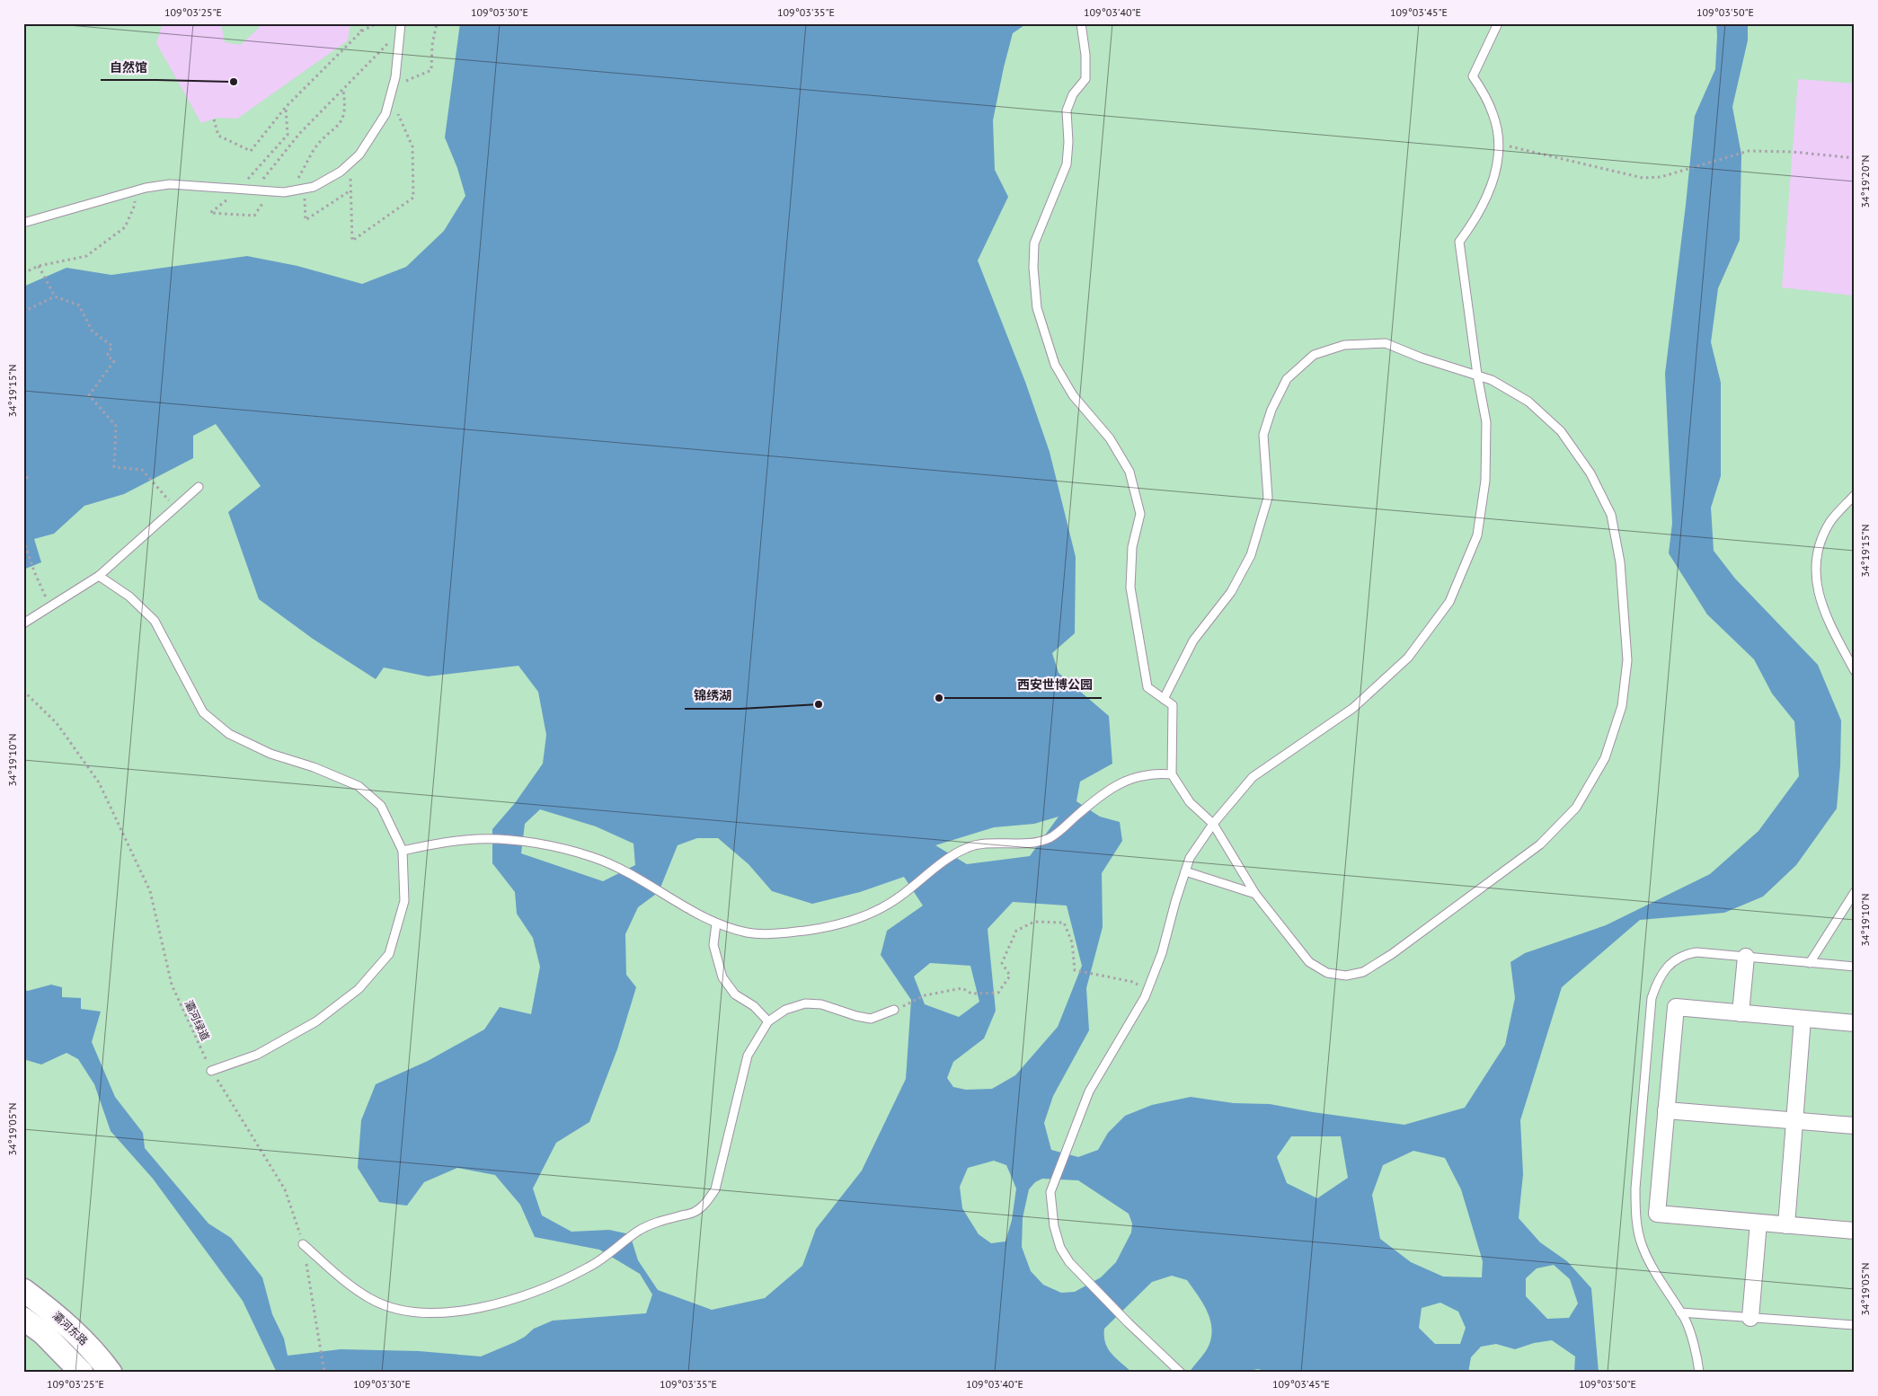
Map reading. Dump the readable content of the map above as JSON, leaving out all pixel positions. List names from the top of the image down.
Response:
{
  "streets": {
    "street": ["灞河东路"],
    "path": ["灞河绿道"]
  },
  "places": ["自然馆", "西安世博公园", "锦绣湖"],
  "coordinates": [
    "109°03'25\"E",
    "109°03'30\"E",
    "109°03'35\"E",
    "109°03'40\"E",
    "109°03'45\"E",
    "109°03'50\"E",
    "34°19'20\"N",
    "34°19'15\"N",
    "34°19'10\"N",
    "34°19'05\"N"
  ]
}
